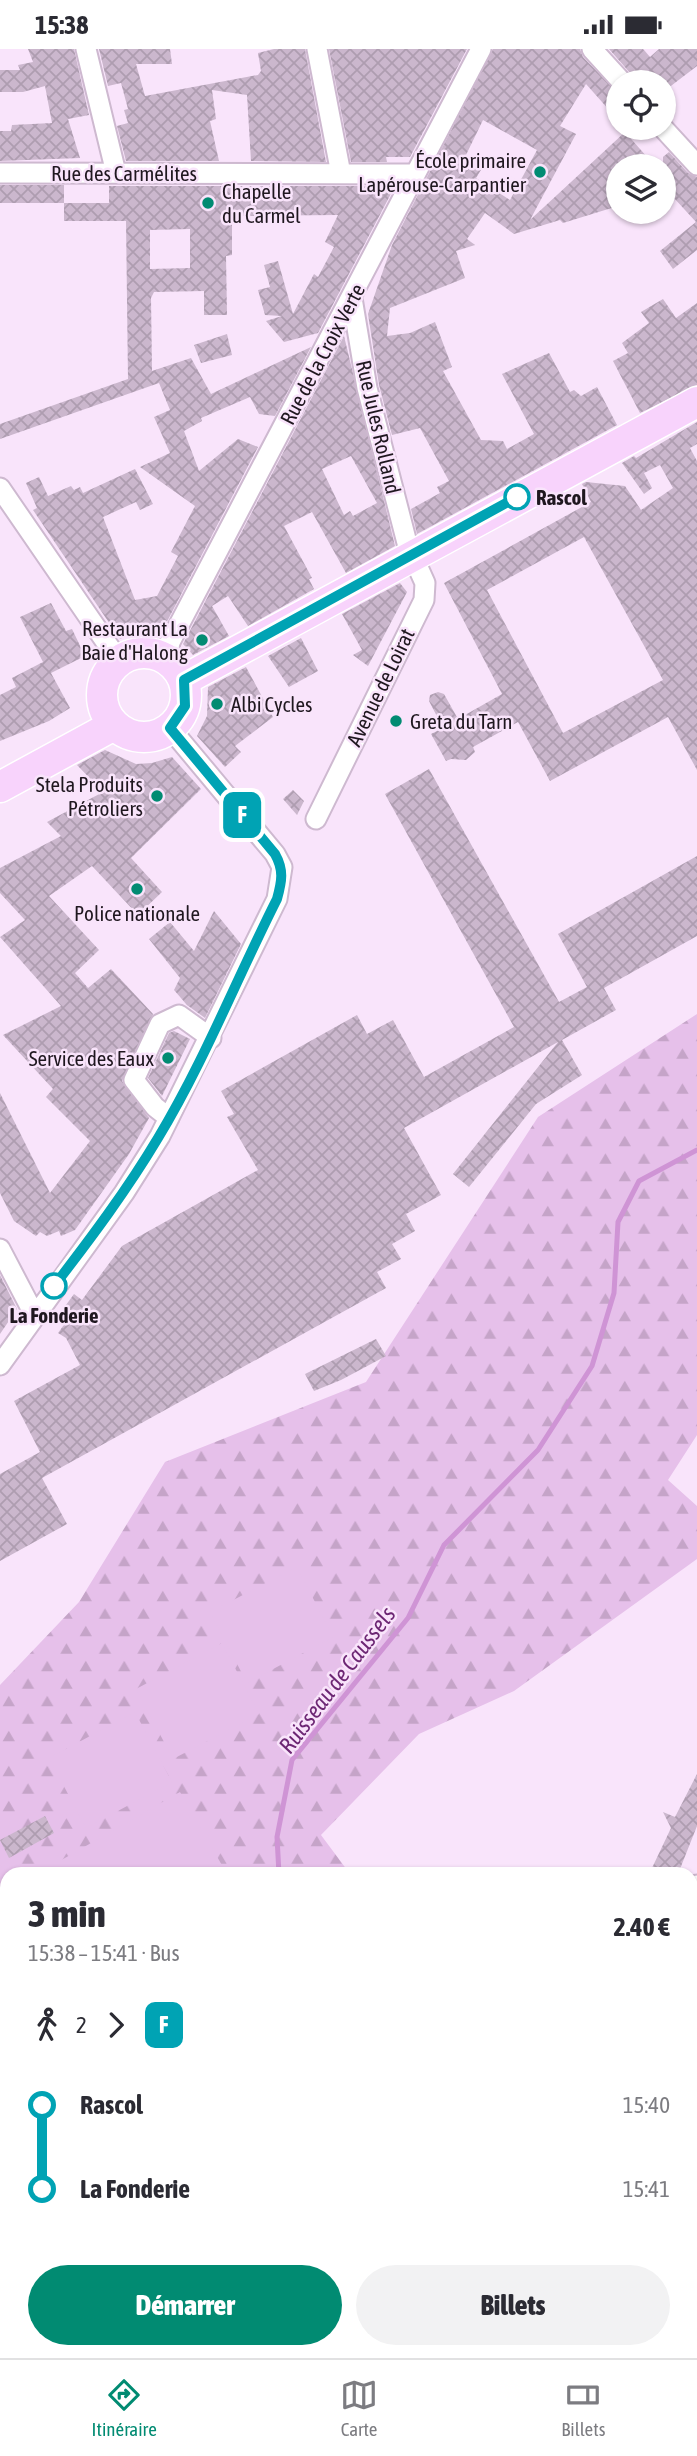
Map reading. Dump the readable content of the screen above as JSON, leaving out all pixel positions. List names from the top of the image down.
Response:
{
  "streets": {
    "street": [
      "Rue des Carmélites",
      "Rue de la Croix Verte",
      "Rue Jules Rolland",
      "Avenue de Loirat"
    ]
  },
  "crossings": [
    ["Rue des Carmélites", "Rue de la Croix Verte"],
    ["Rue de la Croix Verte", "Rue Jules Rolland"],
    ["Rue Jules Rolland", "Avenue de Loirat"]
  ],
  "water": ["Ruisseau de Caussels"],
  "places": [
    "École primaire Lapérouse-Carpantier",
    "Chapelle du Carmel",
    "Rascol",
    "Restaurant La Baie d'Halong",
    "Albi Cycles",
    "Greta du Tarn",
    "Stela Produits Pétroliers",
    "Police nationale",
    "Service des Eaux",
    "La Fonderie"
  ],
  "lines": ["bus line F"],
  "page": {
    "status": "15:38",
    "on_map": "F",
    "heading": ["3 min", "15:38 – 15:41 · Bus", "2.40 €"],
    "legs": ["2", "F"],
    "list": [
      {
        "name": "Rascol",
        "value": "15:40"
      },
      {
        "name": "La Fonderie",
        "value": "15:41"
      }
    ],
    "buttons": ["Démarrer", "Billets"],
    "tabs": ["Itinéraire", "Carte", "Billets"]
  }
}
